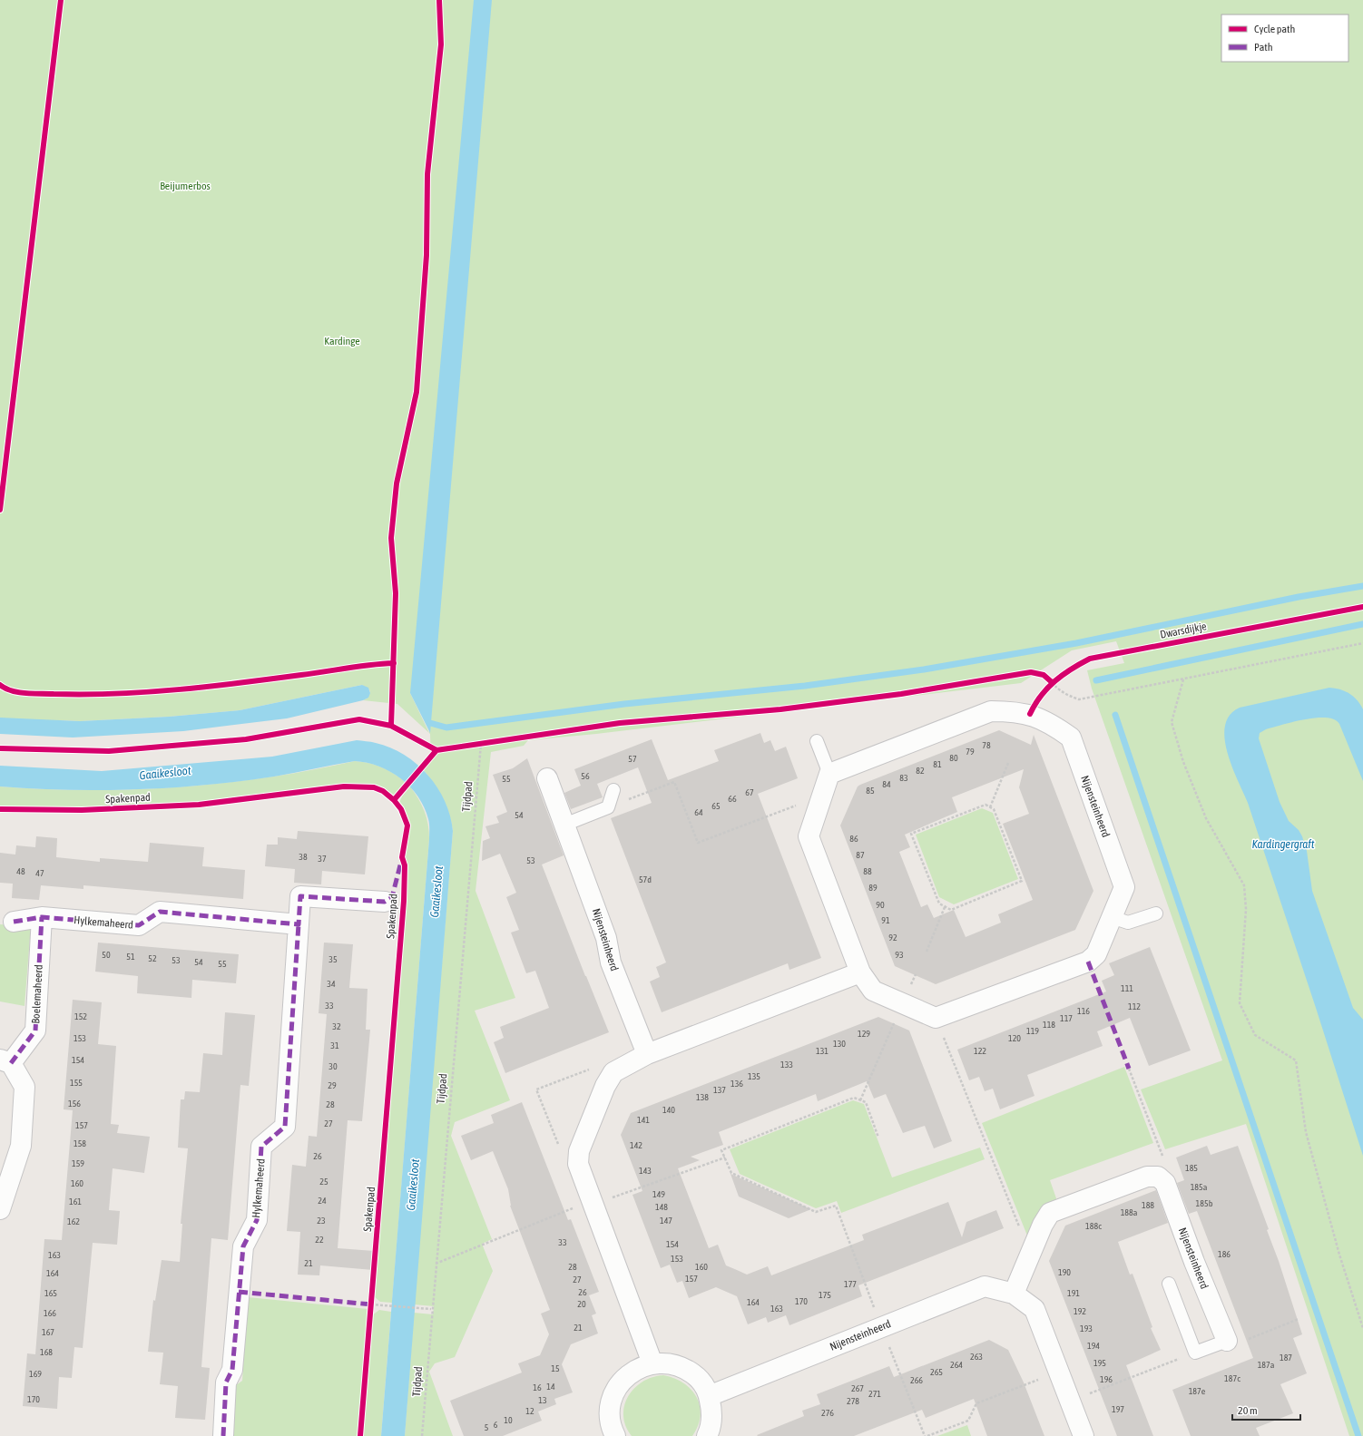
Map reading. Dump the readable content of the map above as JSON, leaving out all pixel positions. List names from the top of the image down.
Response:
{
  "streets": {
    "street": ["Nijensteinheerd", "Hylkemaheerd", "Boelemaheerd"],
    "path": ["Tijdpad"],
    "cycle path": ["Dwarsdijkje", "Spakenpad"]
  },
  "crossings": [
    ["Hylkemaheerd", "Boelemaheerd"]
  ],
  "water": ["Gaaikesloot", "Kardingergraft"],
  "parks": ["Beijumerbos", "Kardinge"],
  "house_numbers": [
    "78",
    "79",
    "80",
    "57",
    "81",
    "82",
    "56",
    "83",
    "55",
    "84",
    "85",
    "67",
    "66",
    "65",
    "64",
    "54",
    "86",
    "87",
    "38",
    "37",
    "53",
    "48",
    "88",
    "47",
    "57d",
    "89",
    "90",
    "91",
    "92",
    "50",
    "93",
    "51",
    "52",
    "35",
    "53",
    "54",
    "55",
    "34",
    "111",
    "33",
    "112",
    "116",
    "152",
    "117",
    "118",
    "32",
    "119",
    "129",
    "153",
    "120",
    "130",
    "31",
    "131",
    "122",
    "154",
    "133",
    "30",
    "135",
    "155",
    "136",
    "29",
    "137",
    "138",
    "156",
    "28",
    "140",
    "141",
    "27",
    "157",
    "158",
    "142",
    "26",
    "159",
    "185",
    "143",
    "25",
    "160",
    "185a",
    "149",
    "24",
    "161",
    "185b",
    "188",
    "148",
    "188a",
    "23",
    "147",
    "162",
    "188c",
    "22",
    "33",
    "154",
    "186",
    "163",
    "153",
    "21",
    "28",
    "160",
    "190",
    "164",
    "157",
    "27",
    "177",
    "26",
    "165",
    "191",
    "175",
    "170",
    "164",
    "20",
    "163",
    "192",
    "166",
    "21",
    "193",
    "167",
    "194",
    "168",
    "263",
    "187",
    "195",
    "264",
    "187a",
    "15",
    "265",
    "169",
    "187c",
    "196",
    "266",
    "14",
    "16",
    "267",
    "187e",
    "271",
    "170",
    "13",
    "278",
    "197",
    "12",
    "276",
    "10",
    "6",
    "5"
  ],
  "legend": ["Cycle path", "Path"],
  "scale_bar": "20 m"
}
